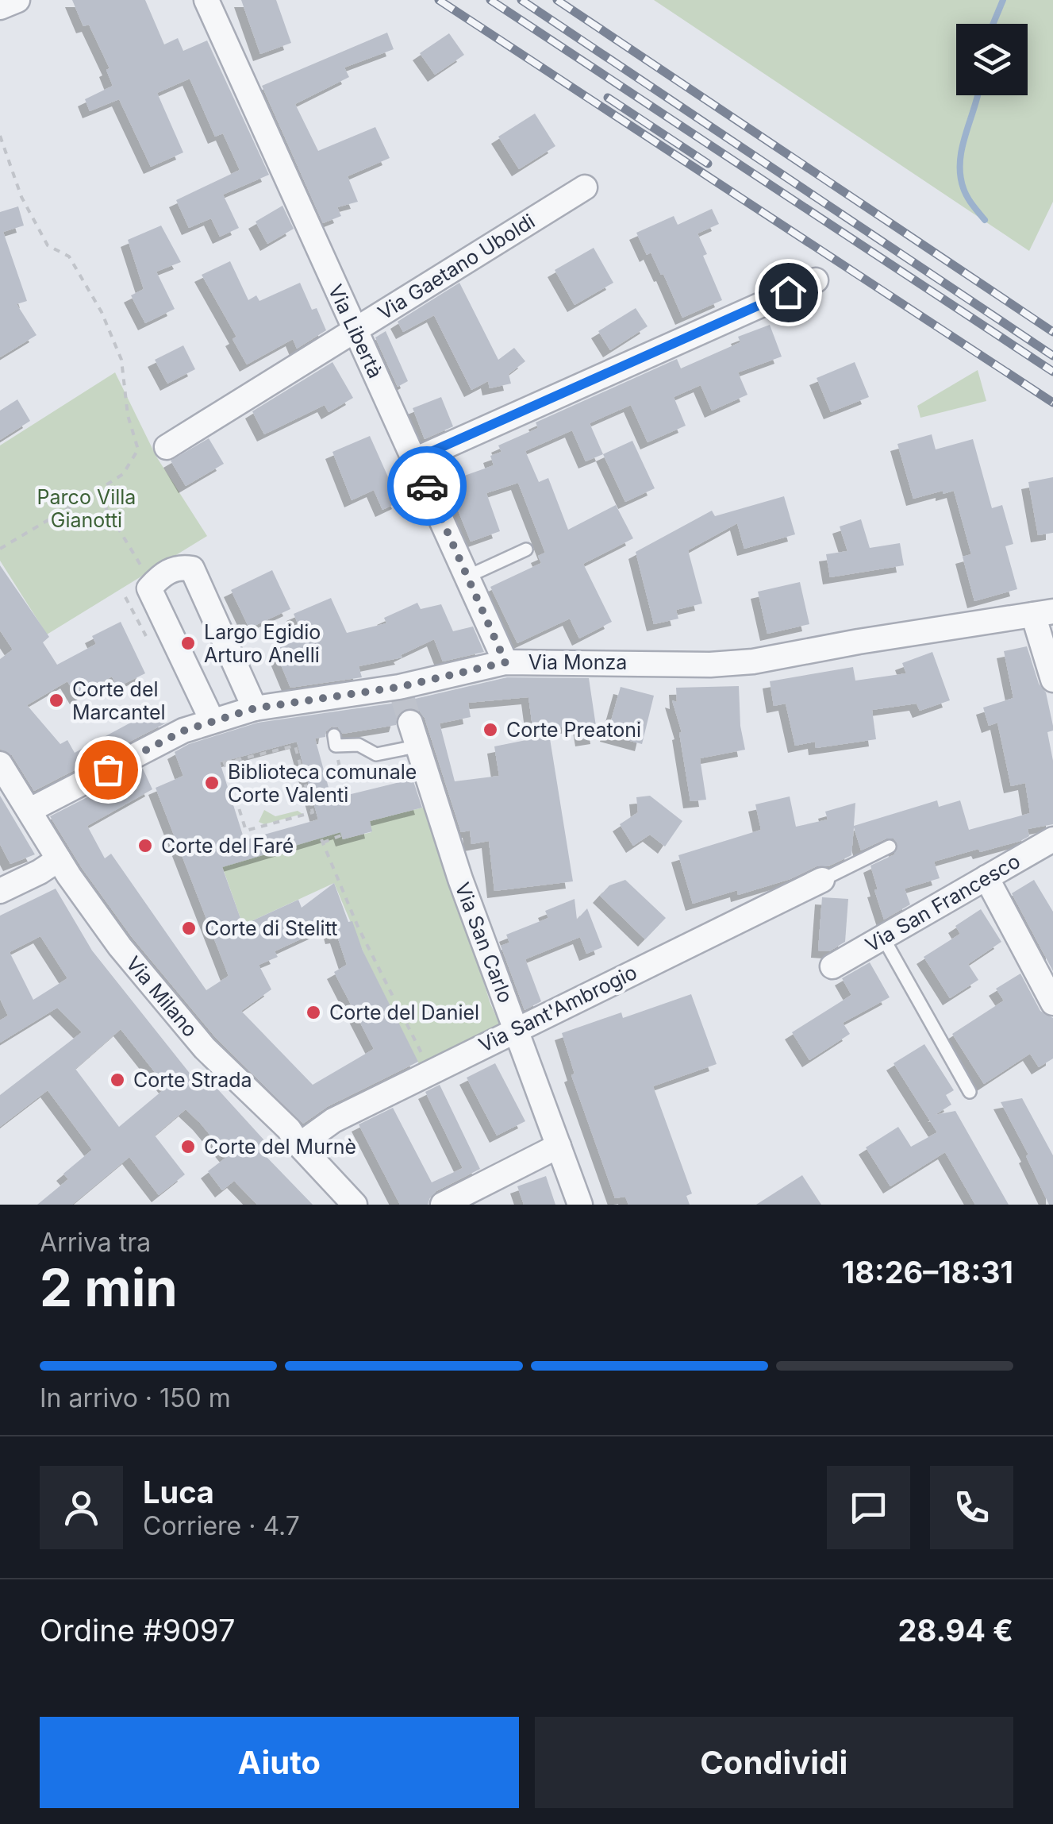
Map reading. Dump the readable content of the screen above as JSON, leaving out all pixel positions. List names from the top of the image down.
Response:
{
  "streets": {
    "street": [
      "Via Gaetano Uboldi",
      "Via Libertà",
      "Via Monza",
      "Via San Francesco",
      "Via San Carlo",
      "Via Milano",
      "Via Sant'Ambrogio"
    ]
  },
  "crossings": [
    ["Via Gaetano Uboldi", "Via Libertà"],
    ["Via Libertà", "Via Monza"],
    ["Via Monza", "Via Milano"],
    ["Via San Carlo", "Via Sant'Ambrogio"],
    ["Via Milano", "Via Sant'Ambrogio"]
  ],
  "parks": ["Parco Villa Gianotti"],
  "places": [
    "Largo Egidio Arturo Anelli",
    "Corte del Marcantel",
    "Corte Preatoni",
    "Biblioteca comunale Corte Valenti",
    "Corte del Faré",
    "Corte di Stelitt",
    "Corte del Daniel",
    "Corte Strada",
    "Corte del Murnè"
  ],
  "page": {
    "heading": ["2 min", "Arriva tra", "18:26–18:31"],
    "panel": [
      "Luca",
      "Corriere · 4.7",
      "Ordine #9097",
      "28.94 €"
    ],
    "bar": "In arrivo · 150 m",
    "buttons": ["Aiuto", "Condividi"]
  }
}
